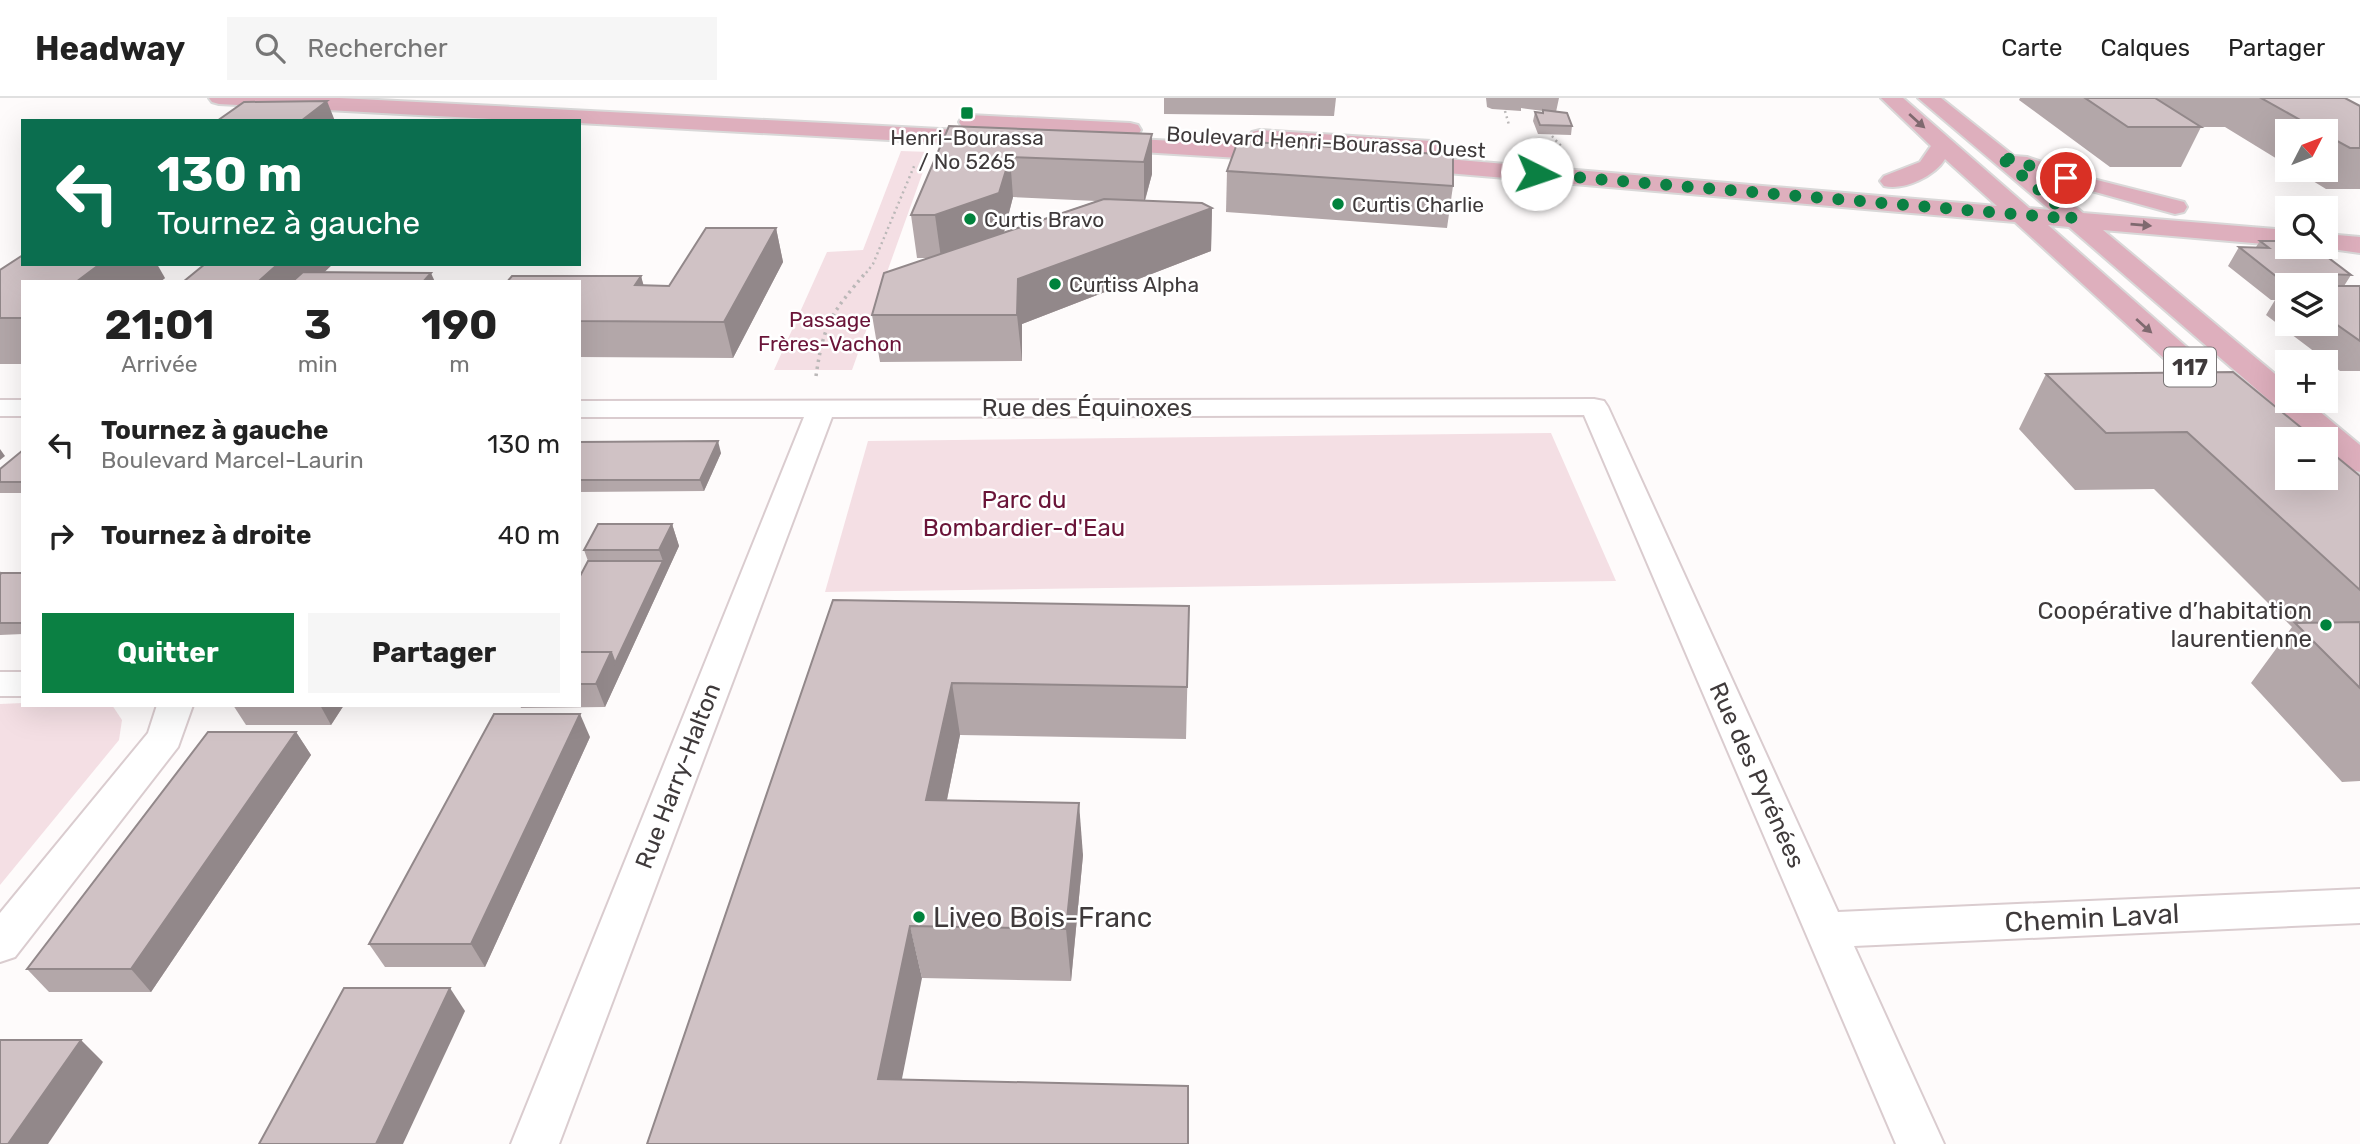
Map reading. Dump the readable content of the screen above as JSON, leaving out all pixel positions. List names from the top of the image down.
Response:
{
  "streets": {
    "main road": ["Boulevard Henri-Bourassa Ouest", "117"],
    "street": [
      "Rue des Équinoxes",
      "Rue des Pyrénées",
      "Rue Harry-Halton",
      "Chemin Laval"
    ]
  },
  "crossings": [
    ["Boulevard Henri-Bourassa Ouest", "117"],
    ["Rue des Équinoxes", "Rue des Pyrénées"],
    ["Rue des Équinoxes", "Rue Harry-Halton"],
    ["Rue des Pyrénées", "Chemin Laval"]
  ],
  "parks": ["Passage Frères-Vachon", "Parc du Bombardier-d'Eau"],
  "places": {
    "transit": ["Henri-Bourassa / No 5265"],
    "other": [
      "Curtis Charlie",
      "Curtis Bravo",
      "Curtiss Alpha",
      "Coopérative d’habitation laurentienne",
      "Liveo Bois-Franc"
    ]
  },
  "north": "top right",
  "page": {
    "header": "Headway",
    "search": "Rechercher",
    "nav": ["Carte", "Calques", "Partager"],
    "map_buttons": ["+", "−"],
    "turn": ["130 m", "Tournez à gauche"],
    "eta": [
      "21:01",
      "Arrivée",
      "3",
      "min",
      "190",
      "m"
    ],
    "list": [
      {
        "name": "Tournez à gauche",
        "note": "Boulevard Marcel-Laurin",
        "value": "130 m"
      },
      {
        "name": "Tournez à droite",
        "value": "40 m"
      }
    ],
    "buttons": ["Quitter", "Partager"]
  }
}
